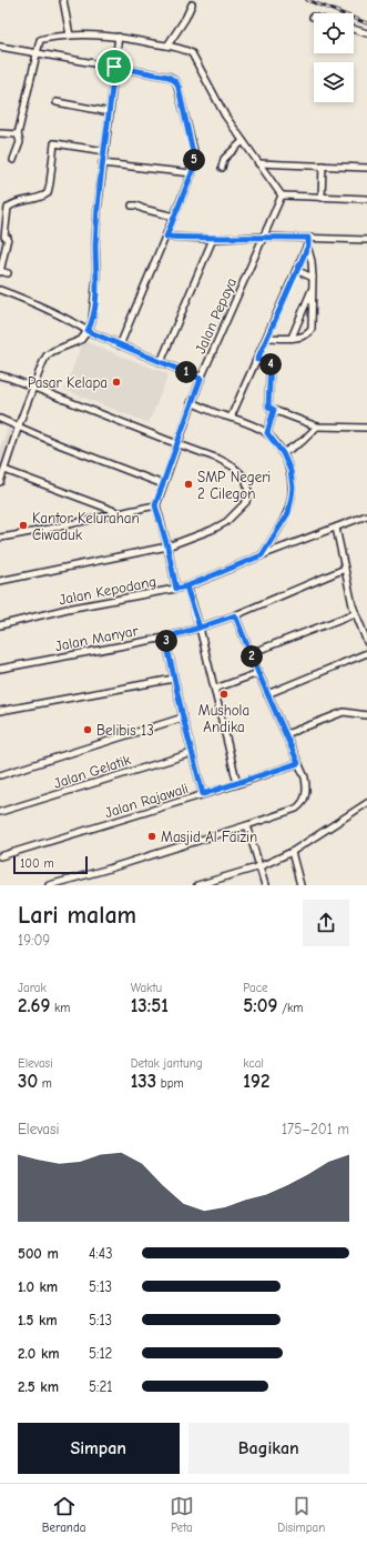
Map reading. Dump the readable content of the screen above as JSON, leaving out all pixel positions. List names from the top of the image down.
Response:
{
  "streets": {
    "street": [
      "Jalan Pepaya",
      "Jalan Kepodang",
      "Jalan Manyar",
      "Jalan Gelatik",
      "Jalan Rajawali"
    ]
  },
  "places": [
    "Pasar Kelapa",
    "SMP Negeri 2 Cilegon",
    "Kantor Kelurahan Ciwaduk",
    "Mushola Andika",
    "Belibis 13",
    "Masjid Al Faizin"
  ],
  "scale_bar": "100 m",
  "page": {
    "pins": [
      "5",
      "4",
      "1",
      "3",
      "2"
    ],
    "scale": "100 m",
    "heading": ["Lari malam", "19:09"],
    "stats": [
      ["Jarak", "2.69 km"],
      ["Waktu", "13:51"],
      ["Pace", "5:09 /km"],
      ["Elevasi", "30 m"],
      ["Detak jantung", "133 bpm"],
      ["kcal", "192"]
    ],
    "chart": ["Elevasi", "175–201 m"],
    "list": [
      {
        "name": "500 m",
        "note": "4:43"
      },
      {
        "name": "1.0 km",
        "note": "5:13"
      },
      {
        "name": "1.5 km",
        "note": "5:13"
      },
      {
        "name": "2.0 km",
        "note": "5:12"
      },
      {
        "name": "2.5 km",
        "note": "5:21"
      }
    ],
    "buttons": ["Simpan", "Bagikan"],
    "tabs": ["Beranda", "Peta", "Disimpan"]
  }
}
